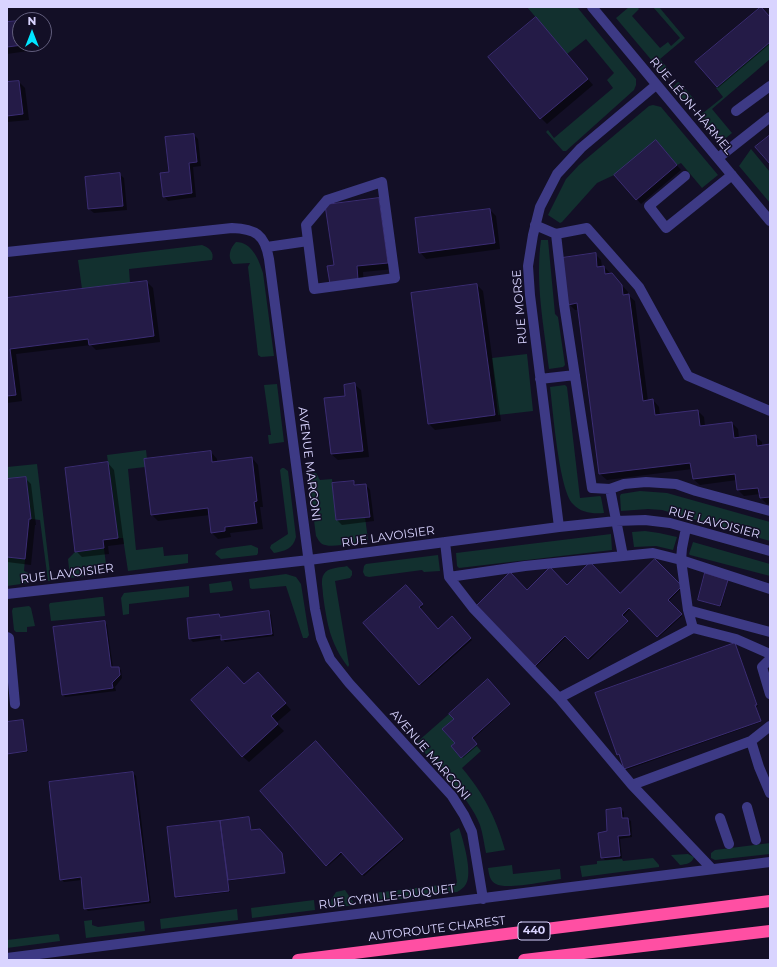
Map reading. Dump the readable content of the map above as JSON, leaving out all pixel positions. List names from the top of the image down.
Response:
{
  "streets": {
    "highway": ["AUTOROUTE CHAREST", "440"],
    "street": [
      "RUE LÉON-HARMEL",
      "RUE MORSE",
      "AVENUE MARCONI",
      "RUE LAVOISIER",
      "RUE CYRILLE-DUQUET"
    ]
  },
  "crossings": [
    ["RUE LÉON-HARMEL", "RUE MORSE"],
    ["RUE MORSE", "RUE LAVOISIER"],
    ["AVENUE MARCONI", "RUE LAVOISIER"],
    ["AVENUE MARCONI", "RUE CYRILLE-DUQUET"]
  ],
  "north": "top"
}
